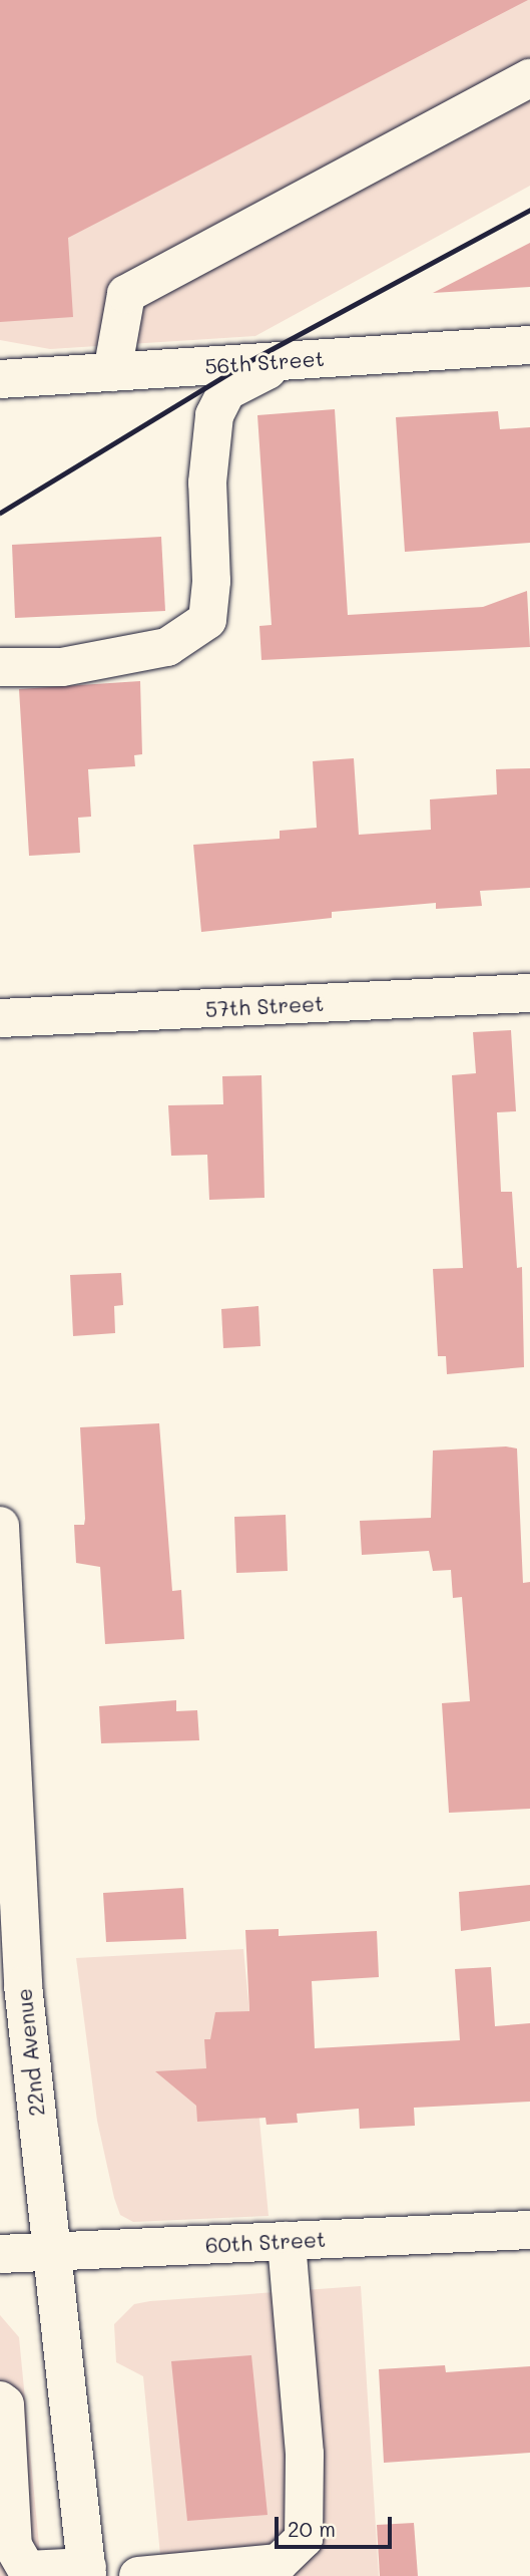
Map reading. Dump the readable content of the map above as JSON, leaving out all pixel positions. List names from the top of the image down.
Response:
{
  "streets": {
    "street": [
      "56th Street",
      "57th Street",
      "22nd Avenue",
      "60th Street"
    ]
  },
  "crossings": [
    ["22nd Avenue", "60th Street"]
  ],
  "scale_bar": "20 m"
}
